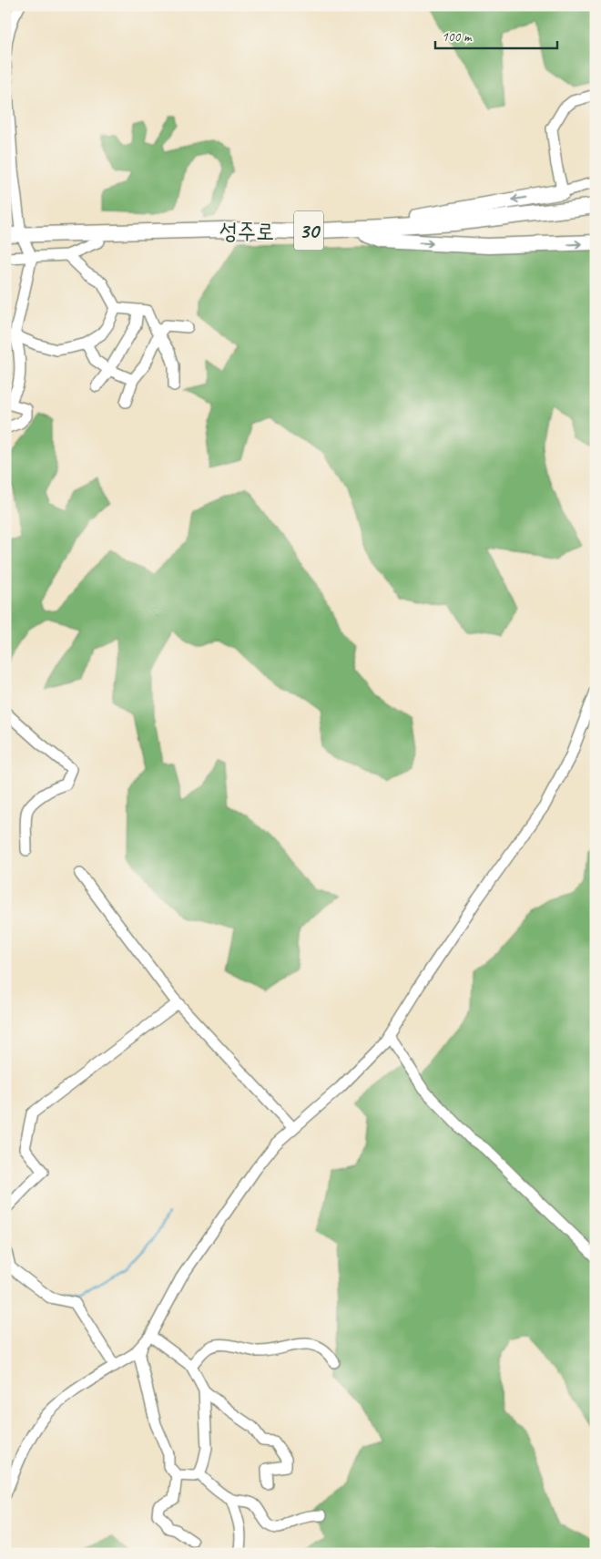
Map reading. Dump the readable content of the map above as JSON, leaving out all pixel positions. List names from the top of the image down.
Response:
{
  "streets": {
    "highway": ["성주로", "30"]
  },
  "scale_bar": "100 m"
}
